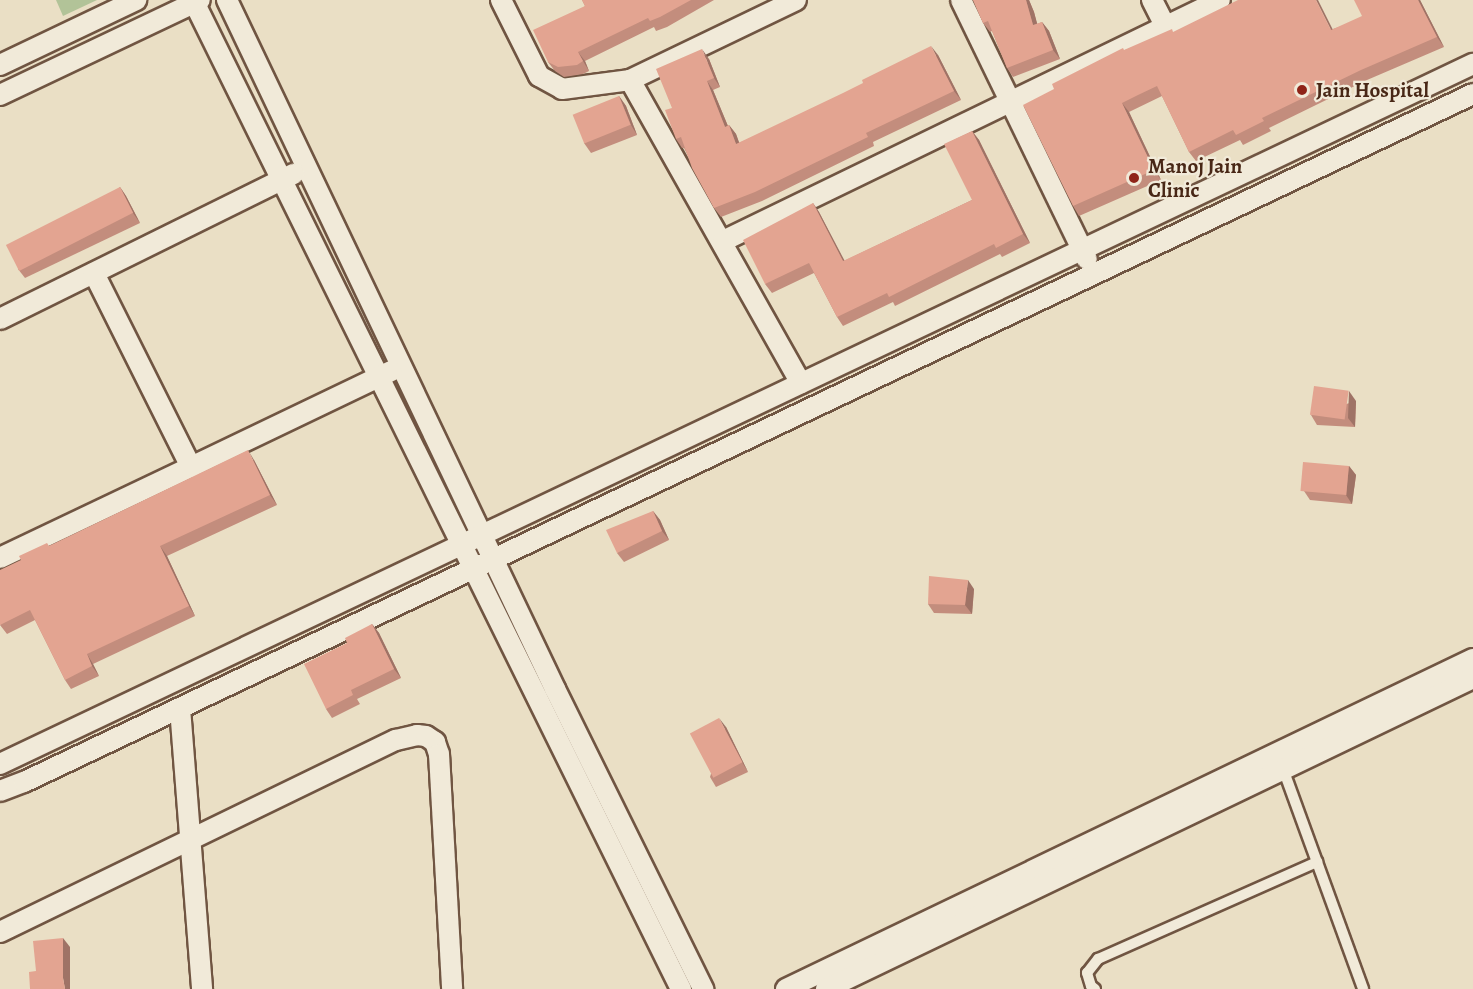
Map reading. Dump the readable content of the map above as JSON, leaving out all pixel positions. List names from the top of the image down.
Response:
{
  "places": ["Jain Hospital", "Manoj Jain Clinic"]
}
